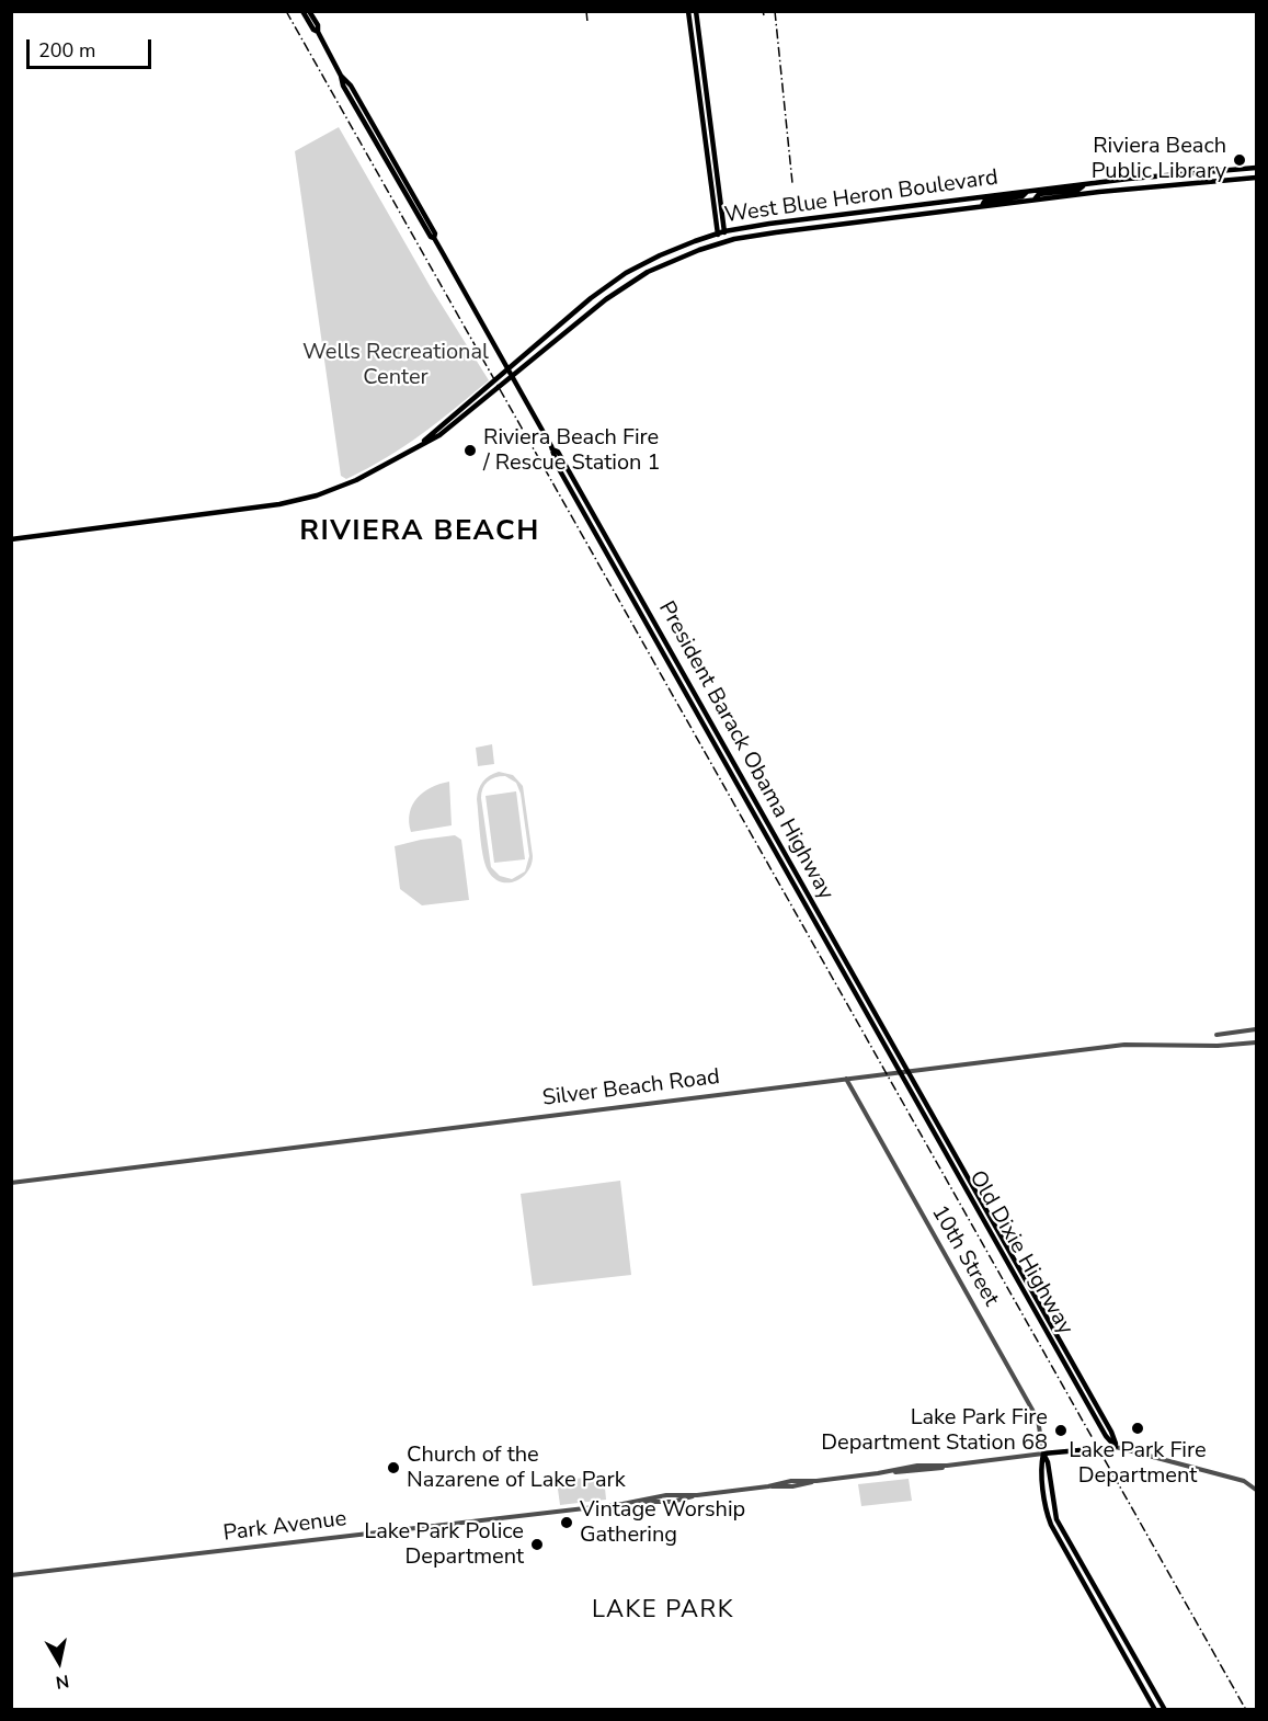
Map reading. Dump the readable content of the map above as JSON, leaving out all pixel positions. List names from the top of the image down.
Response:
{
  "streets": {
    "main road": [
      "West Blue Heron Boulevard",
      "President Barack Obama Highway",
      "Old Dixie Highway",
      "10th Street",
      "Park Avenue"
    ],
    "street": ["Silver Beach Road"]
  },
  "crossings": [
    ["West Blue Heron Boulevard", "President Barack Obama Highway"],
    ["President Barack Obama Highway", "Silver Beach Road"],
    ["President Barack Obama Highway", "Old Dixie Highway"],
    ["Silver Beach Road", "Old Dixie Highway"],
    ["Silver Beach Road", "10th Street"],
    ["Old Dixie Highway", "Park Avenue"],
    ["10th Street", "Park Avenue"]
  ],
  "districts": ["RIVIERA BEACH", "LAKE PARK"],
  "parks": ["Wells Recreational Center"],
  "places": [
    "Riviera Beach Public Library",
    "Riviera Beach Fire / Rescue Station 1",
    "Lake Park Fire Department",
    "Lake Park Fire Department Station 68",
    "Church of the Nazarene of Lake Park",
    "Vintage Worship Gathering",
    "Lake Park Police Department"
  ],
  "scale_bar": "200 m",
  "north": "bottom"
}
